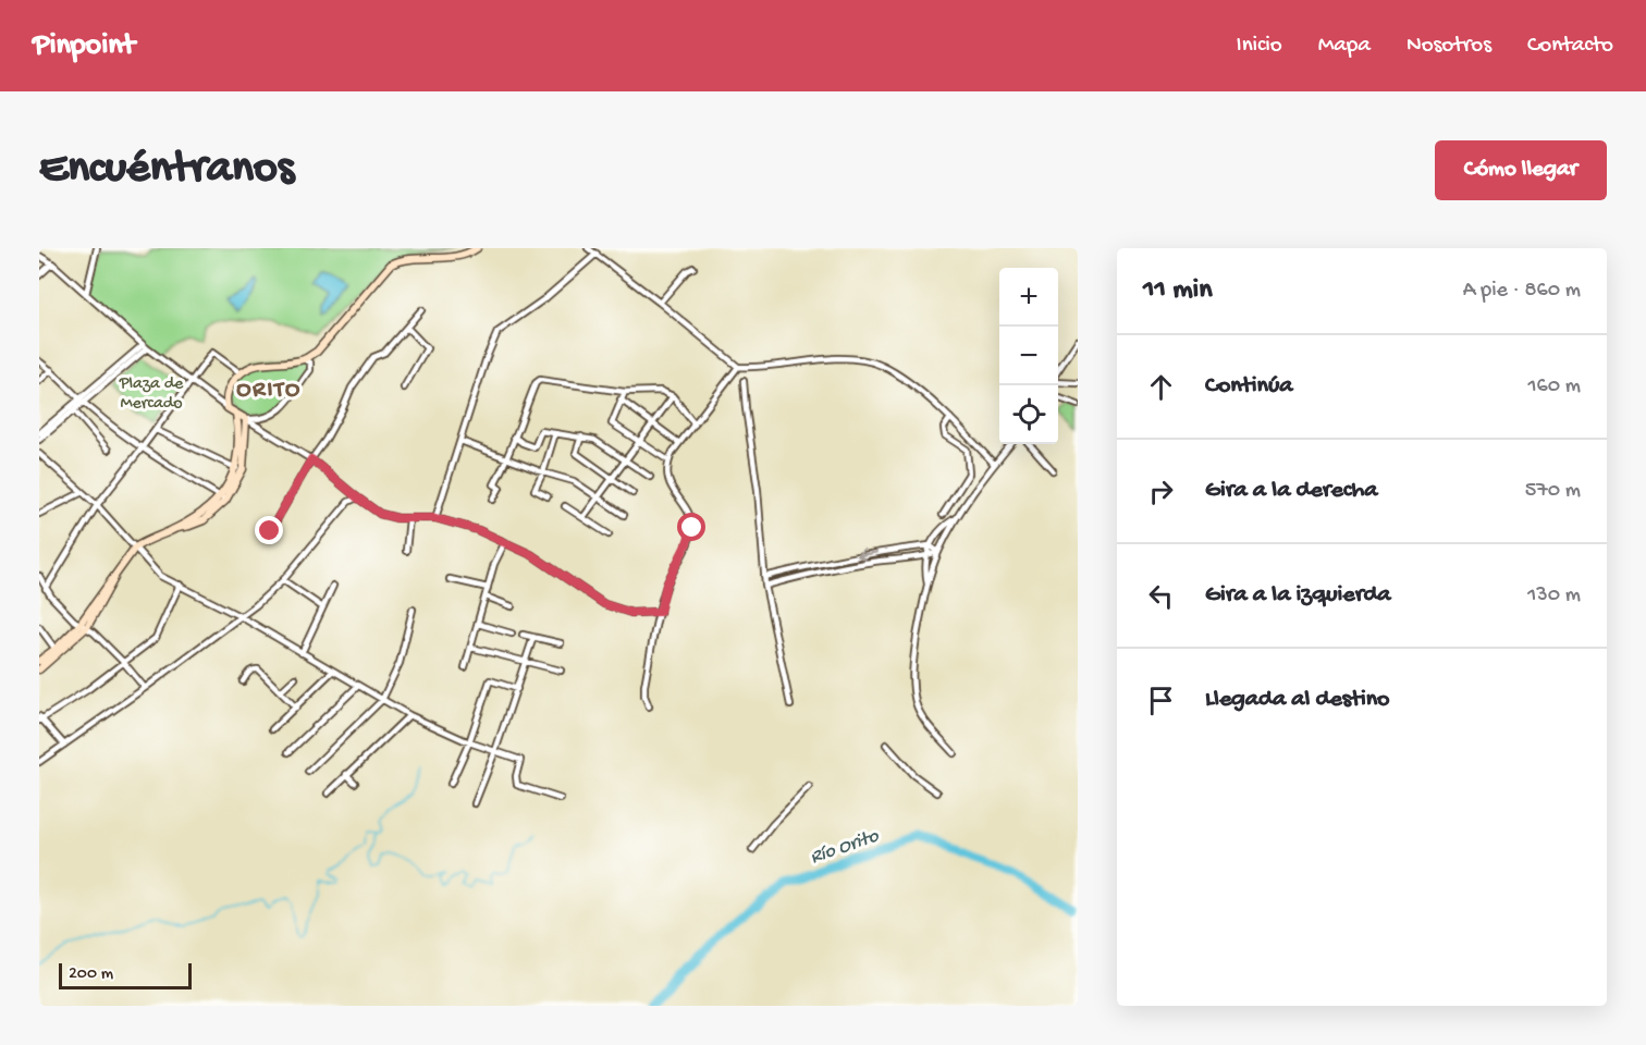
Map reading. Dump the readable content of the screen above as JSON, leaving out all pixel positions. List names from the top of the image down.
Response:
{
  "districts": ["ORITO"],
  "water": ["Río Orito"],
  "parks": ["Plaza de Mercado"],
  "scale_bar": "200 m",
  "page": {
    "header": "Pinpoint",
    "nav": [
      "Inicio",
      "Mapa",
      "Nosotros",
      "Contacto"
    ],
    "buttons": "Cómo llegar",
    "title": "Encuéntranos",
    "heading": ["11 min", "A pie · 860 m"],
    "map_buttons": ["+", "−"],
    "list": [
      ["Continúa", "160 m"],
      ["Gira a la derecha", "570 m"],
      ["Gira a la izquierda", "130 m"],
      "Llegada al destino"
    ],
    "scale": "200 m"
  }
}
